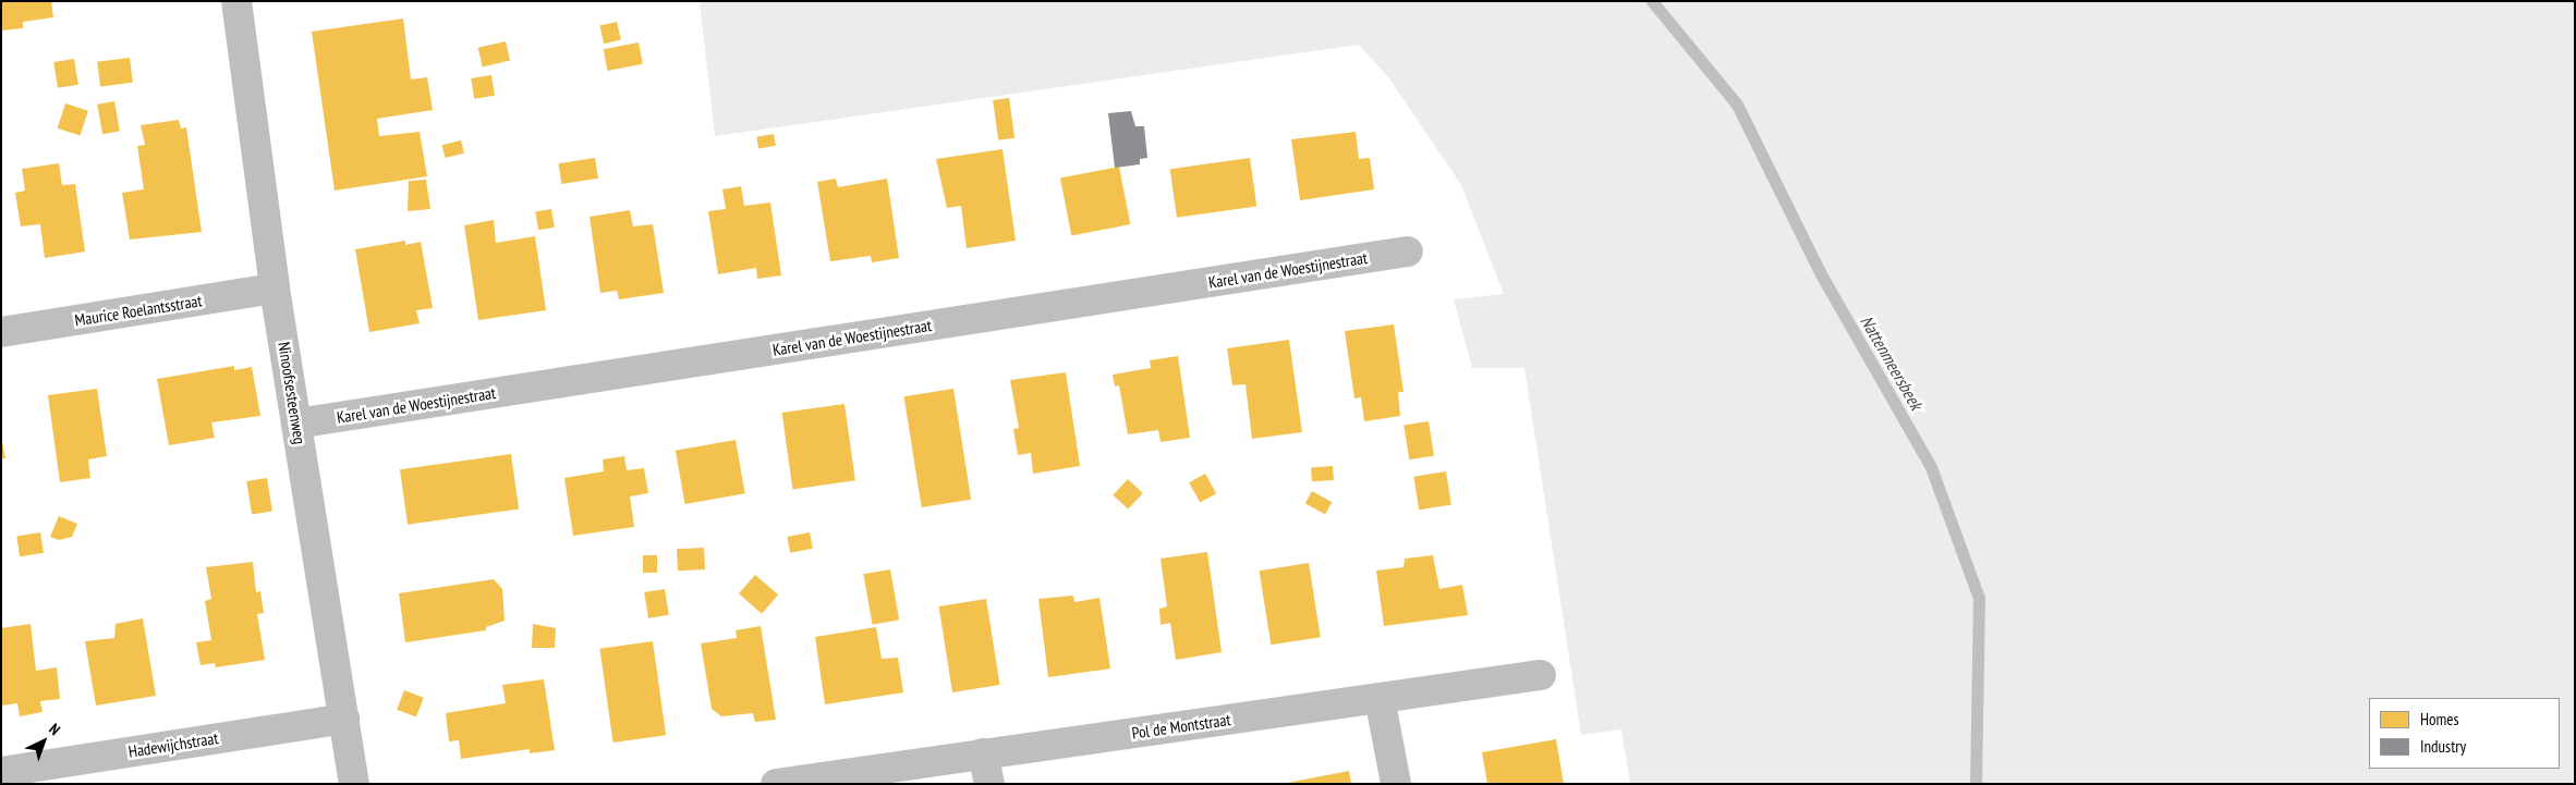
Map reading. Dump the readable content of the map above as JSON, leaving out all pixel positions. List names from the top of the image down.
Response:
{
  "streets": {
    "street": [
      "Karel van de Woestijnestraat",
      "Maurice Roelantsstraat",
      "Ninoofsesteenweg",
      "Pol de Montstraat",
      "Hadewijchstraat"
    ]
  },
  "crossings": [
    ["Karel van de Woestijnestraat", "Ninoofsesteenweg"],
    ["Maurice Roelantsstraat", "Ninoofsesteenweg"],
    ["Ninoofsesteenweg", "Hadewijchstraat"]
  ],
  "water": ["Nattenmeersbeek"],
  "legend": ["Homes", "Industry"],
  "north": "top right"
}
